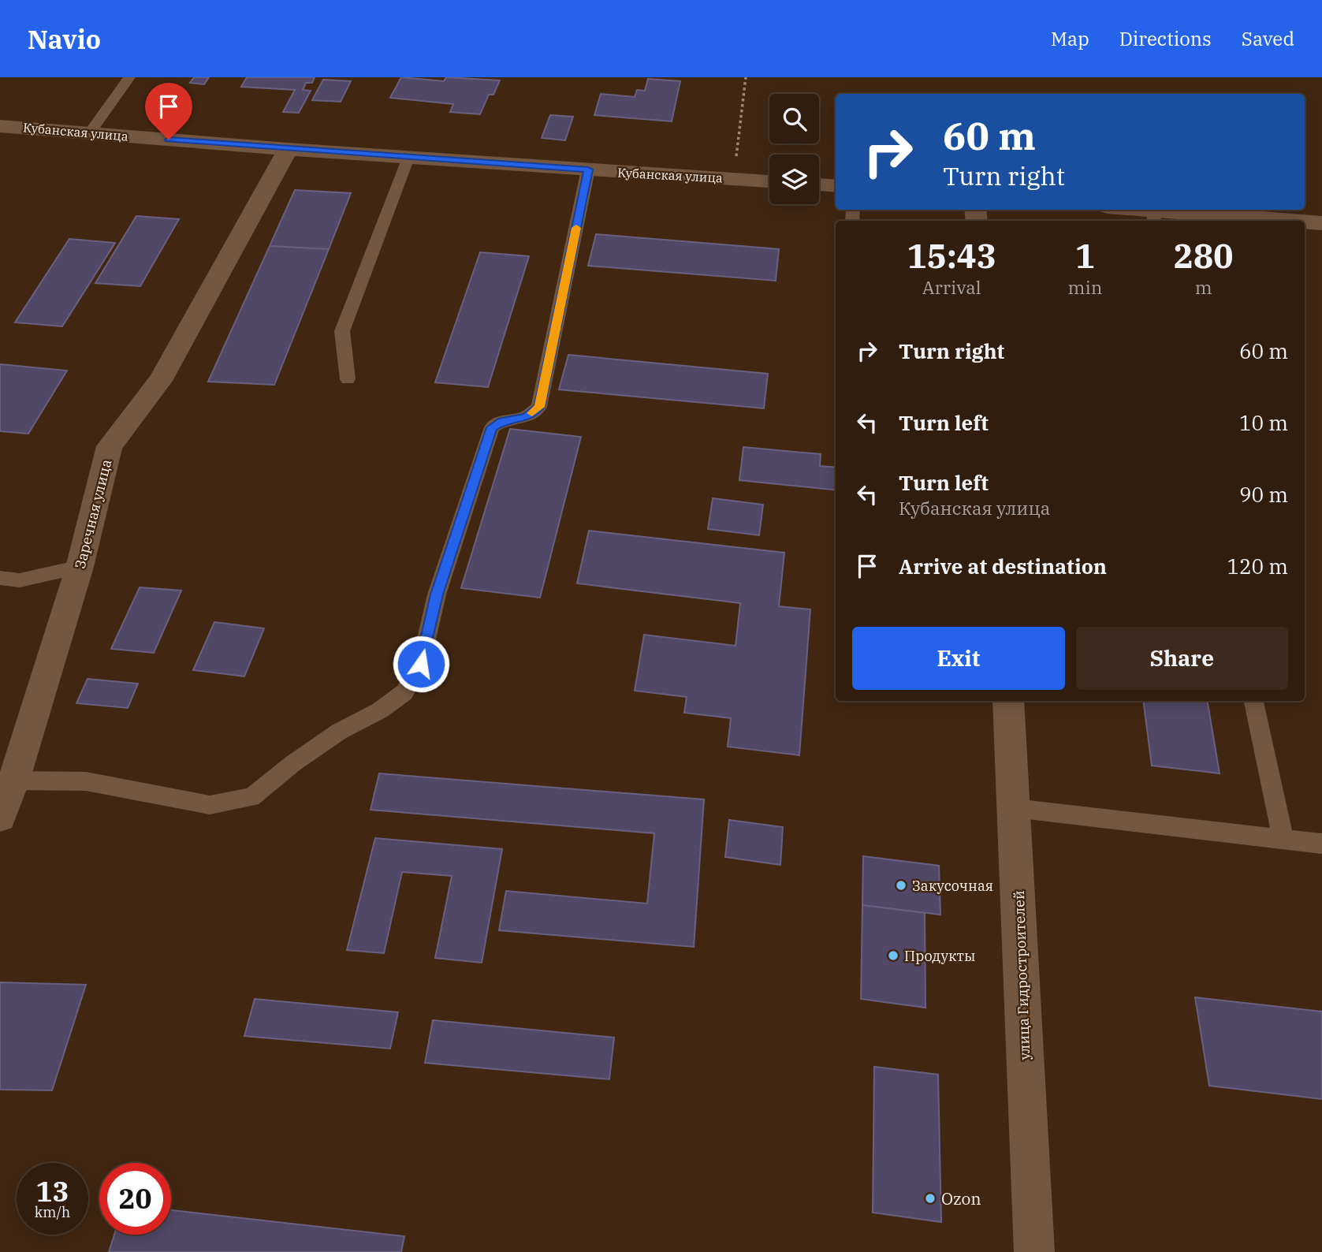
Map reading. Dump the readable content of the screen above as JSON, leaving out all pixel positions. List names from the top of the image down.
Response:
{
  "streets": {
    "street": ["Кубанская улица", "Заречная улица", "улица Гидростроителей"]
  },
  "crossings": [
    ["Кубанская улица", "Заречная улица"]
  ],
  "places": ["Закусочная", "Продукты", "Ozon"],
  "page": {
    "header": "Navio",
    "nav": ["Map", "Directions", "Saved"],
    "turn": ["60 m", "Turn right"],
    "eta": [
      "15:43",
      "Arrival",
      "1",
      "min",
      "280",
      "m"
    ],
    "list": [
      {
        "name": "Turn right",
        "value": "60 m"
      },
      {
        "name": "Turn left",
        "value": "10 m"
      },
      {
        "name": "Turn left",
        "note": "Кубанская улица",
        "value": "90 m"
      },
      {
        "name": "Arrive at destination",
        "value": "120 m"
      }
    ],
    "buttons": ["Exit", "Share"],
    "speed": "13 km/h",
    "limit": "20"
  }
}
